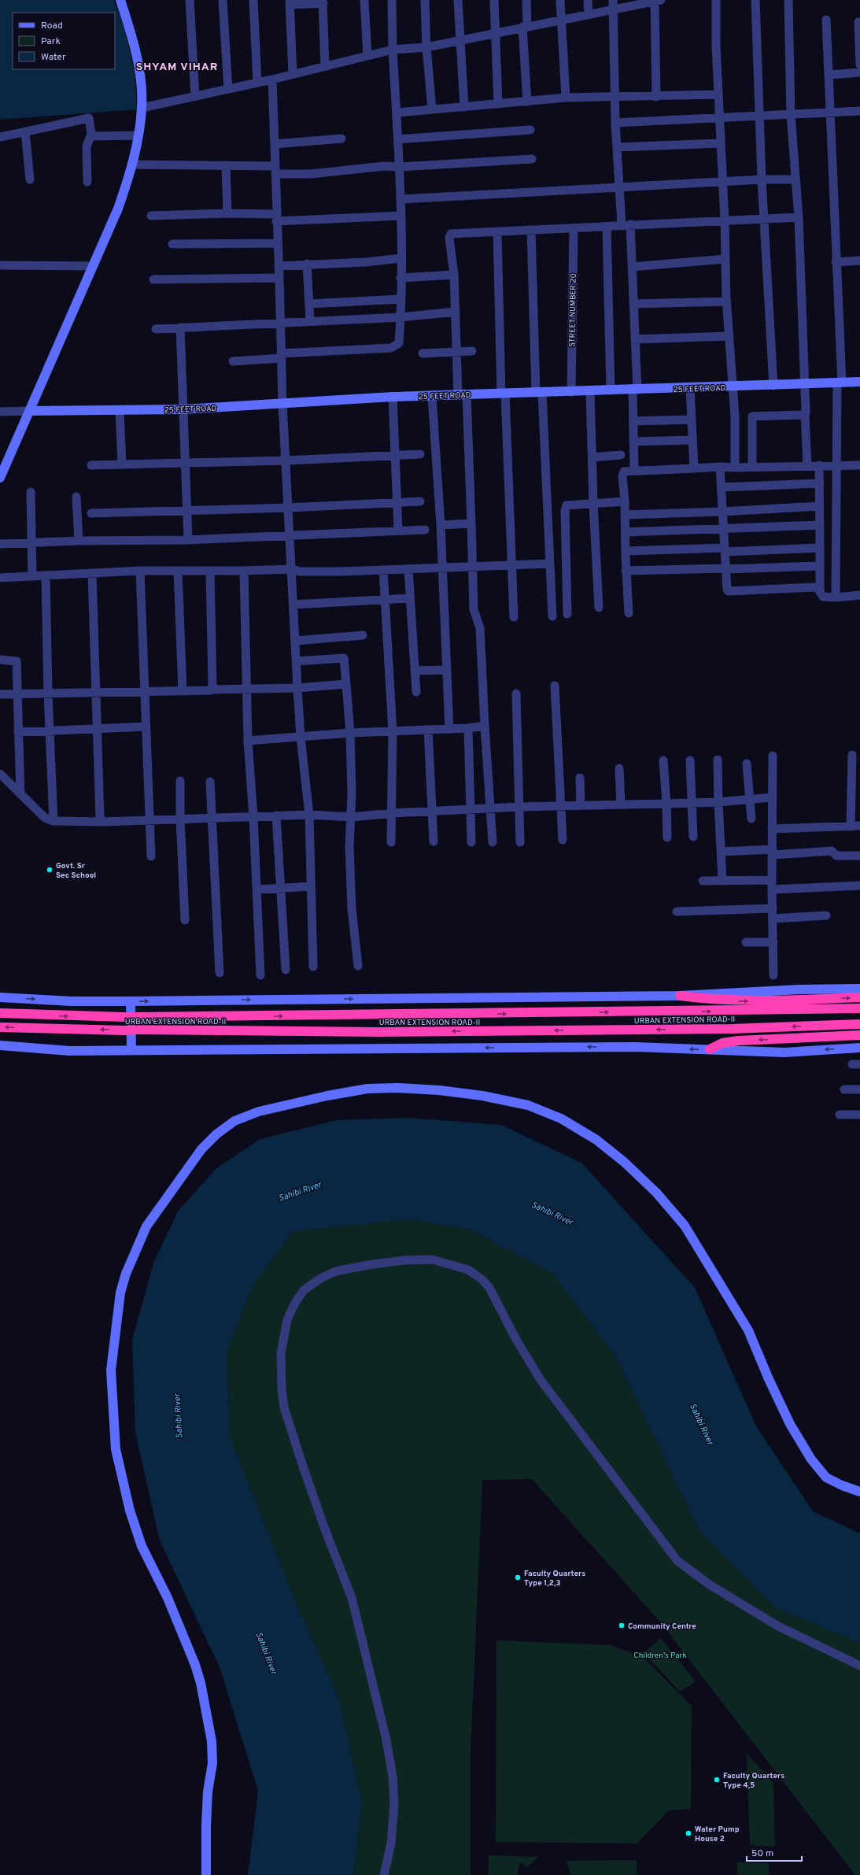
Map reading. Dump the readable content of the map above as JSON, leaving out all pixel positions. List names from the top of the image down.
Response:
{
  "streets": {
    "highway": ["URBAN EXTENSION ROAD-II"],
    "street": ["STREET NUMBER 20", "25 FEET ROAD"]
  },
  "crossings": [
    ["STREET NUMBER 20", "25 FEET ROAD"]
  ],
  "districts": ["SHYAM VIHAR"],
  "water": ["Sahibi River"],
  "parks": ["Children's Park"],
  "places": [
    "Govt. Sr Sec School",
    "Faculty Quarters Type 1,2,3",
    "Community Centre",
    "Faculty Quarters Type 4,5",
    "Water Pump House 2"
  ],
  "legend": ["Road", "Park", "Water"],
  "scale_bar": "50 m"
}
